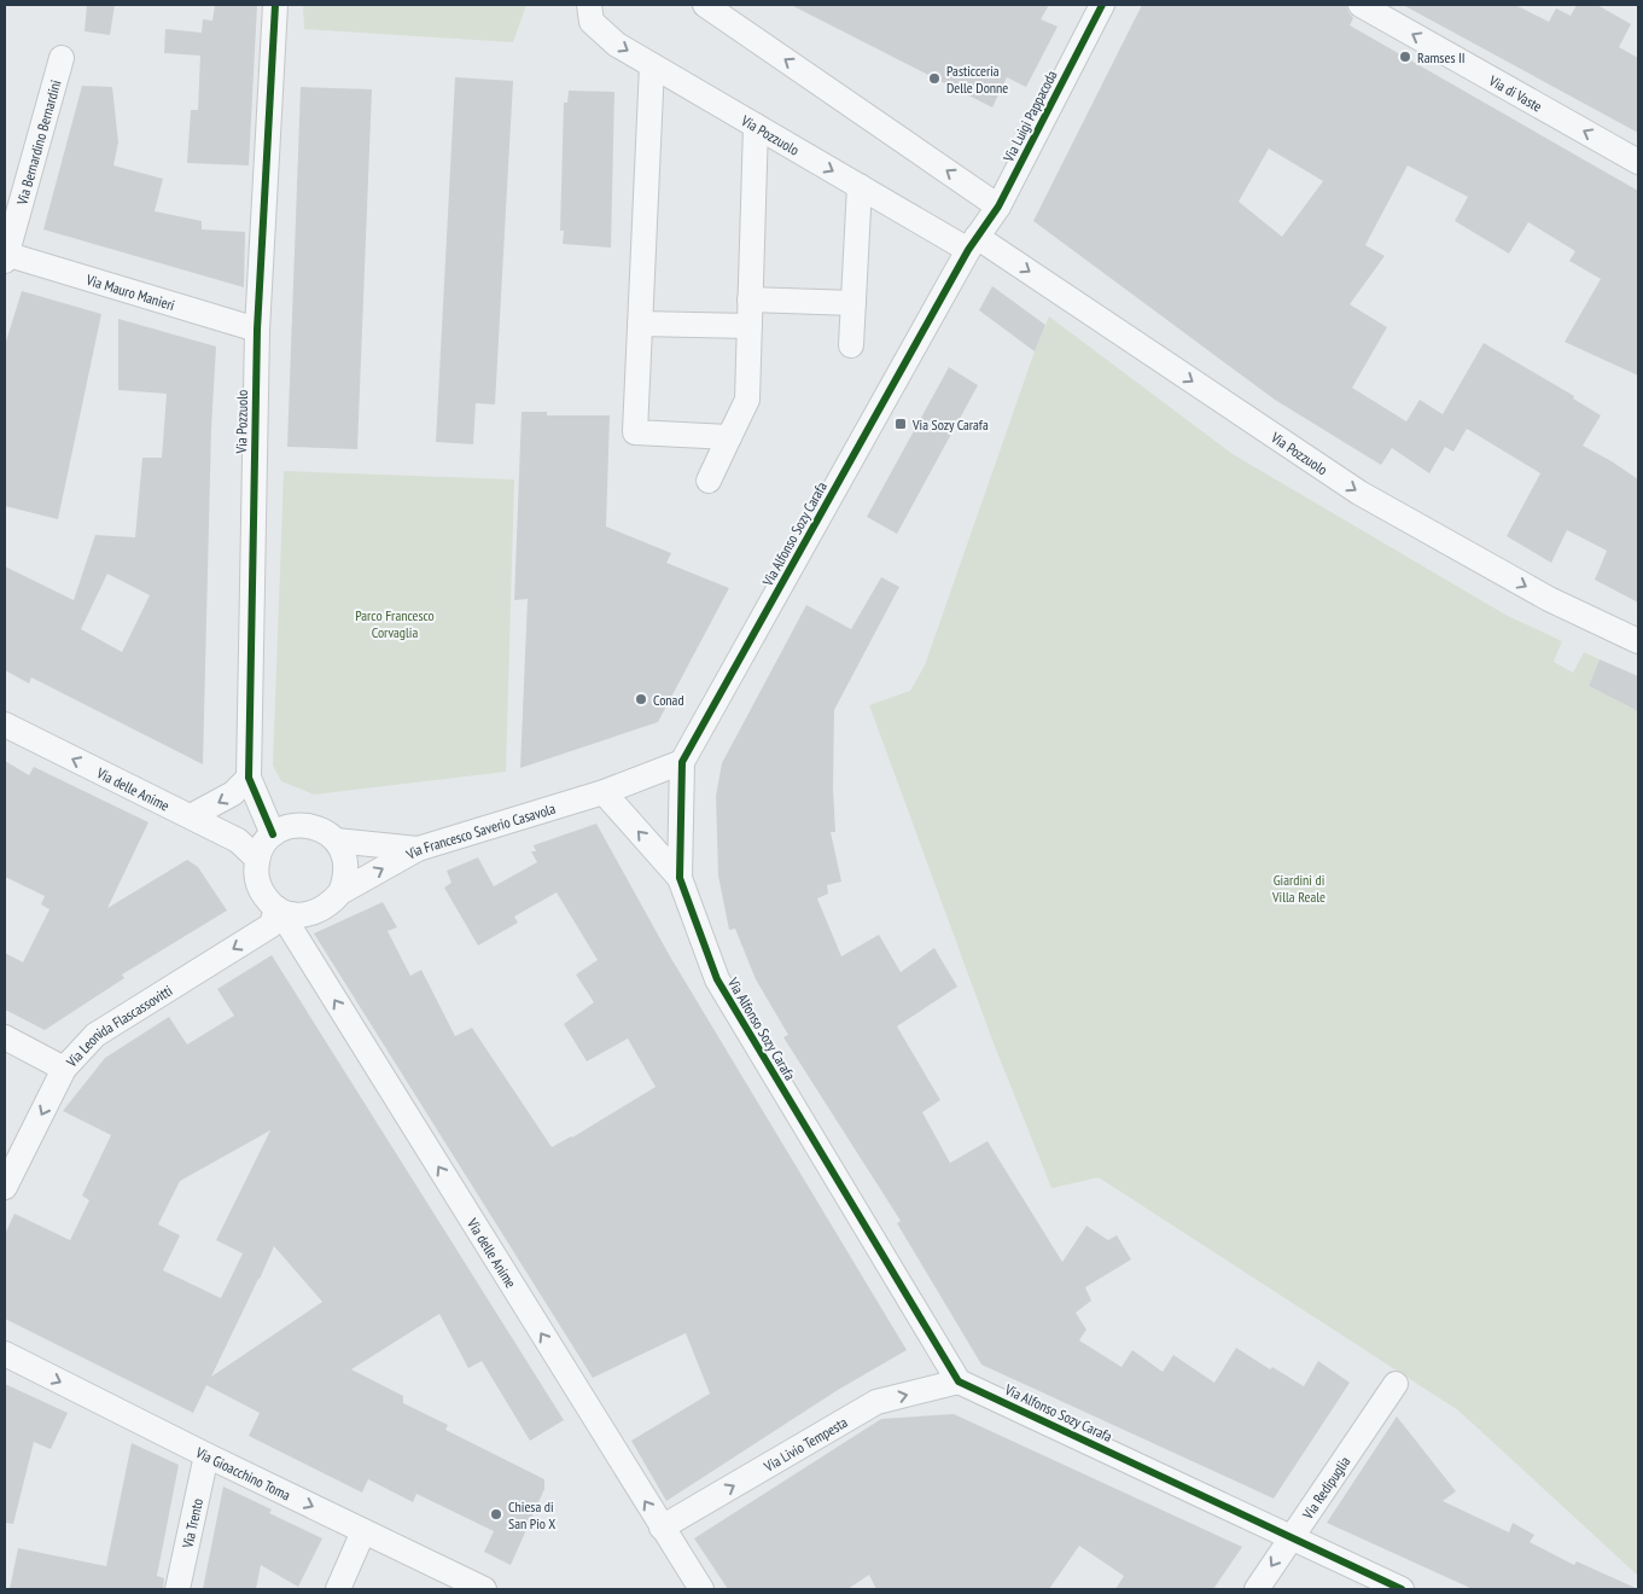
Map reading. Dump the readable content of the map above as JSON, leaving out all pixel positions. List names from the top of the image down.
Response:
{
  "streets": {
    "street": [
      "Via di Vaste",
      "Via Luigi Pappacoda",
      "Via Pozzuolo",
      "Via Bernardino Bernardini",
      "Via Mauro Manieri",
      "Via Alfonso Sozy Carafa",
      "Via delle Anime",
      "Via Francesco Saverio Casavola",
      "Via Leonida Flascassovitti",
      "Via Livio Tempesta",
      "Via Gioacchino Toma",
      "Via Redipuglia",
      "Via Trento"
    ]
  },
  "crossings": [
    ["Via Luigi Pappacoda", "Via Pozzuolo"],
    ["Via Luigi Pappacoda", "Via Alfonso Sozy Carafa"],
    ["Via Pozzuolo", "Via Mauro Manieri"],
    ["Via Pozzuolo", "Via Alfonso Sozy Carafa"],
    ["Via Pozzuolo", "Via delle Anime"],
    ["Via Pozzuolo", "Via Francesco Saverio Casavola"],
    ["Via Pozzuolo", "Via Leonida Flascassovitti"],
    ["Via Bernardino Bernardini", "Via Mauro Manieri"],
    ["Via Alfonso Sozy Carafa", "Via Francesco Saverio Casavola"],
    ["Via Alfonso Sozy Carafa", "Via Livio Tempesta"],
    ["Via Alfonso Sozy Carafa", "Via Redipuglia"],
    ["Via delle Anime", "Via Francesco Saverio Casavola"],
    ["Via delle Anime", "Via Leonida Flascassovitti"],
    ["Via delle Anime", "Via Livio Tempesta"],
    ["Via Francesco Saverio Casavola", "Via Leonida Flascassovitti"],
    ["Via Gioacchino Toma", "Via Trento"]
  ],
  "one_way": [
    "Via di Vaste",
    "Via Pozzuolo",
    "Via delle Anime",
    "Via Leonida Flascassovitti",
    "Via Livio Tempesta",
    "Via Gioacchino Toma"
  ],
  "parks": ["Parco Francesco Corvaglia", "Giardini di Villa Reale"],
  "places": {
    "other": [
      "Ramses II",
      "Pasticceria Delle Donne",
      "Conad",
      "Chiesa di San Pio X"
    ],
    "transit": ["Via Sozy Carafa"]
  }
}
